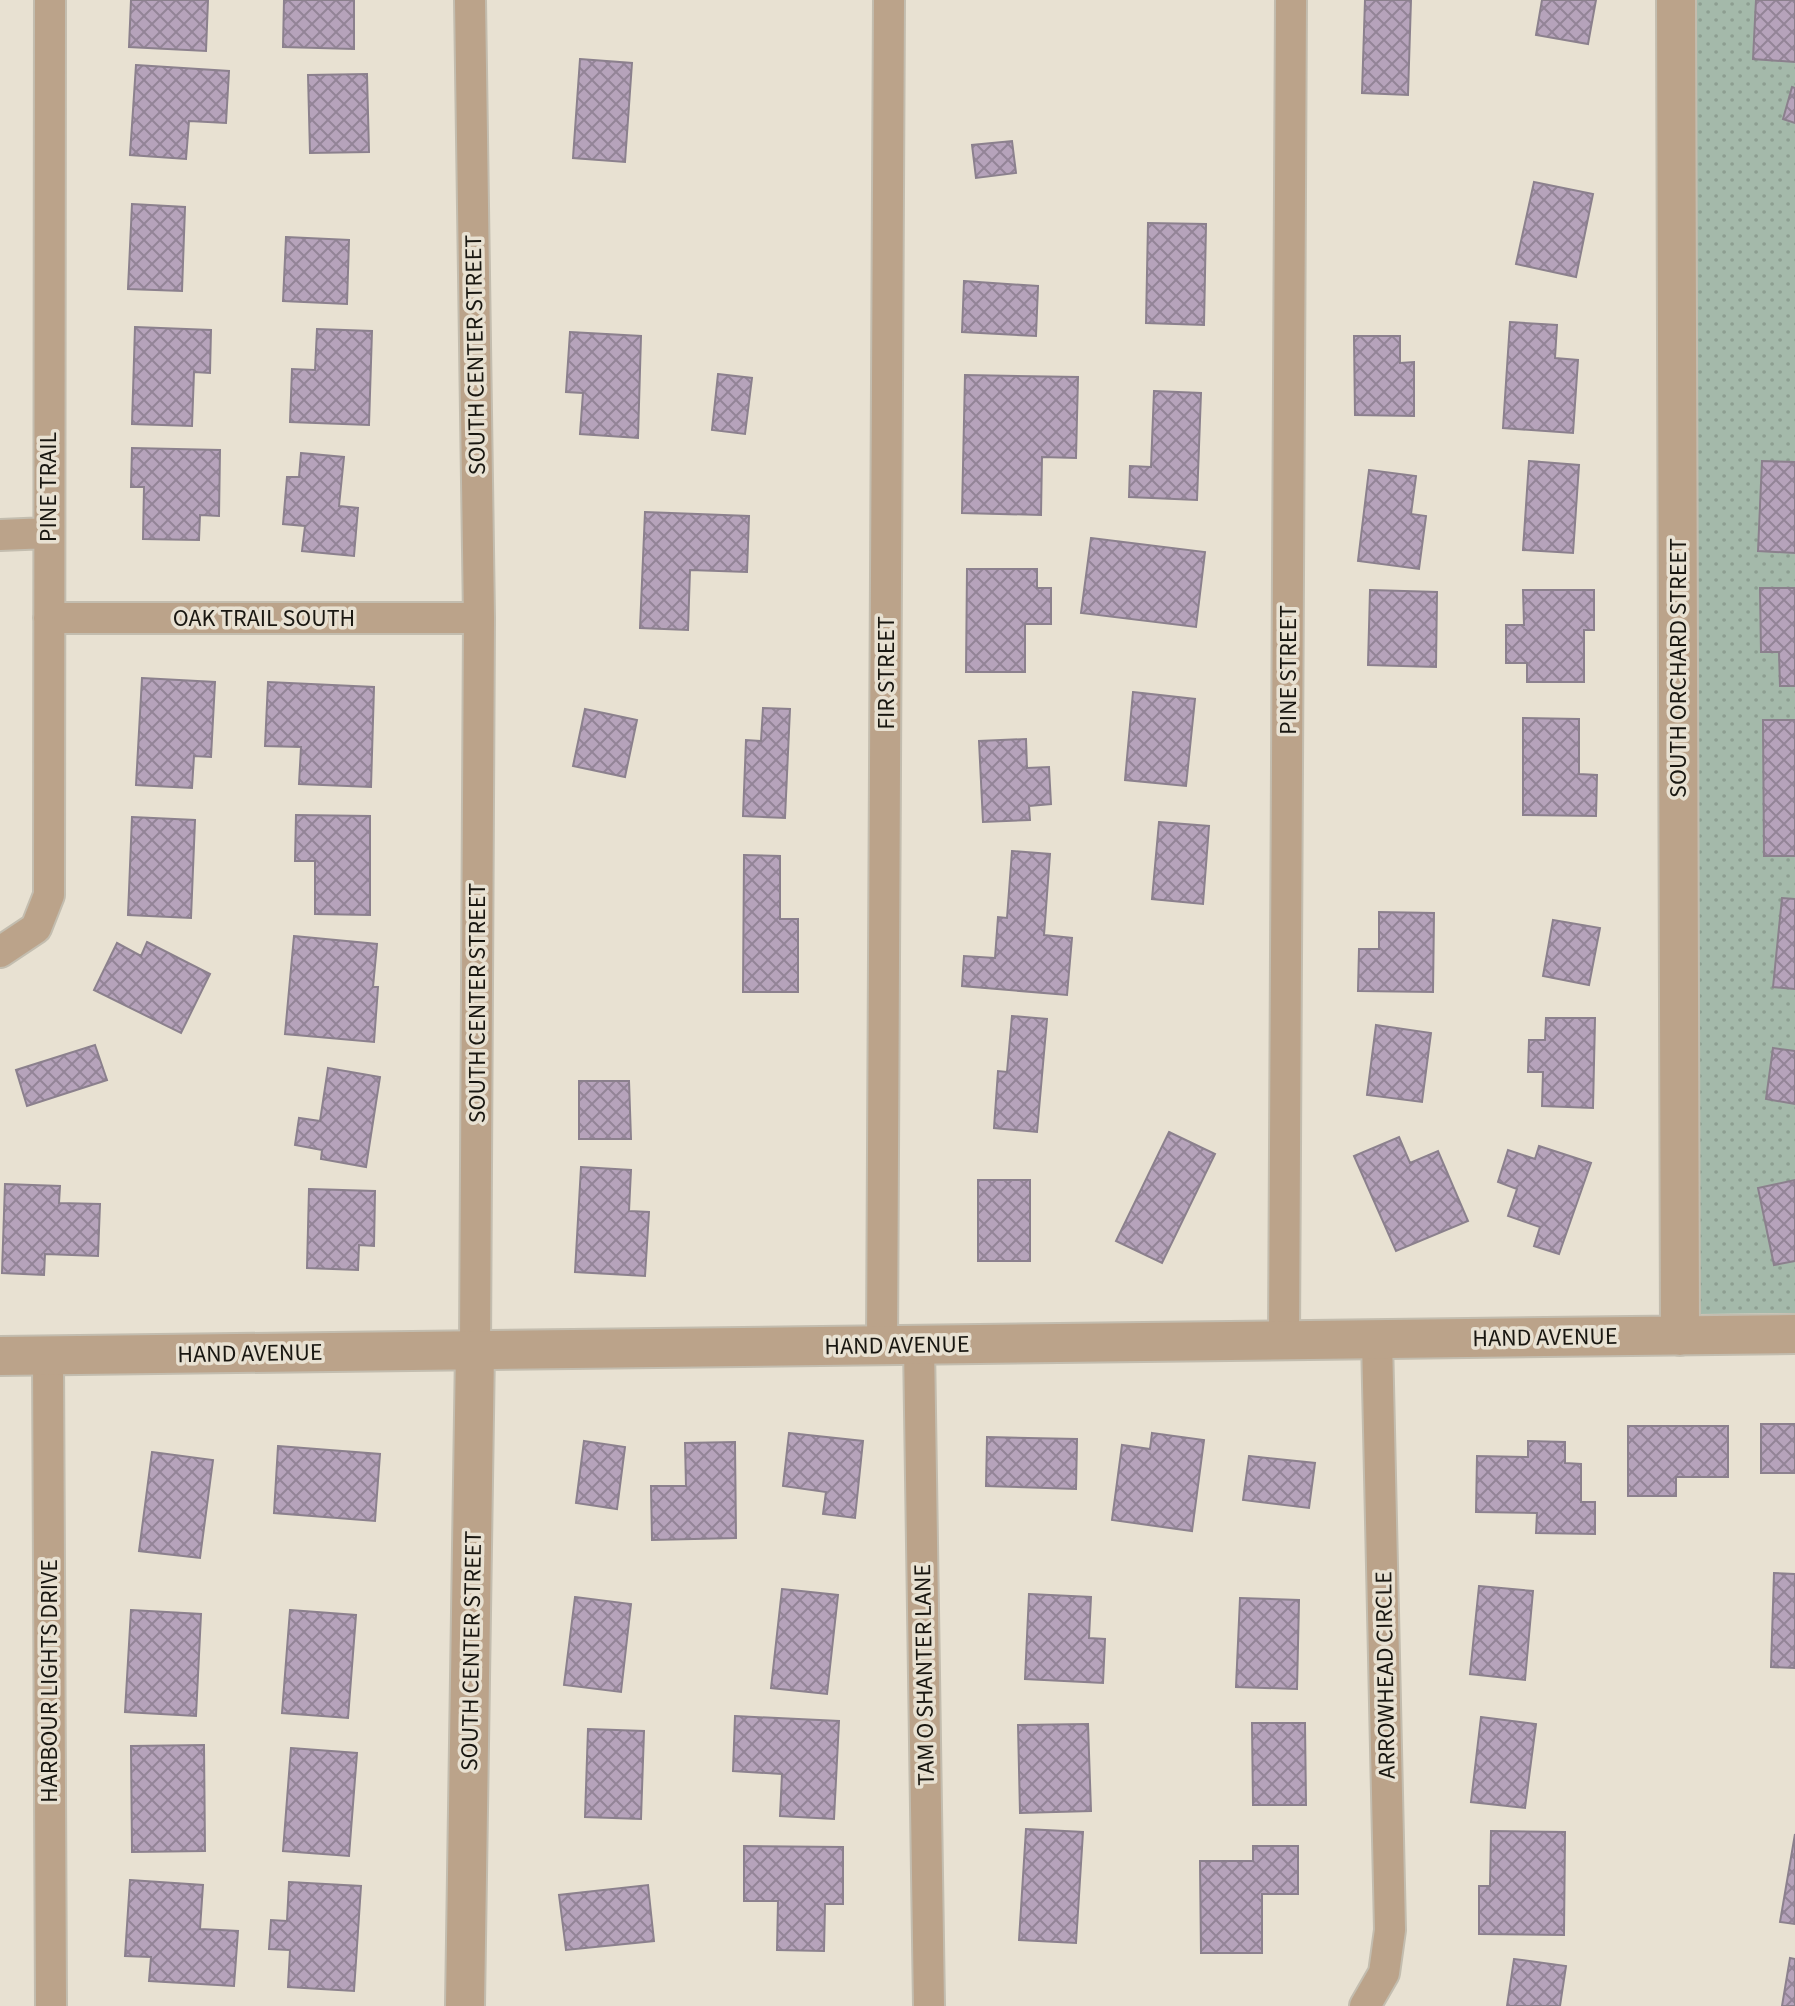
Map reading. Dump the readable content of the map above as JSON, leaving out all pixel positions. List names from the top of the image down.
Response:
{
  "streets": {
    "street": [
      "SOUTH CENTER STREET",
      "PINE TRAIL",
      "OAK TRAIL SOUTH",
      "SOUTH ORCHARD STREET",
      "PINE STREET",
      "FIR STREET",
      "HAND AVENUE",
      "TAM O SHANTER LANE",
      "ARROWHEAD CIRCLE",
      "HARBOUR LIGHTS DRIVE"
    ]
  },
  "crossings": [
    ["SOUTH CENTER STREET", "OAK TRAIL SOUTH"],
    ["SOUTH CENTER STREET", "HAND AVENUE"],
    ["PINE TRAIL", "OAK TRAIL SOUTH"],
    ["SOUTH ORCHARD STREET", "HAND AVENUE"],
    ["PINE STREET", "HAND AVENUE"],
    ["FIR STREET", "HAND AVENUE"],
    ["HAND AVENUE", "TAM O SHANTER LANE"],
    ["HAND AVENUE", "ARROWHEAD CIRCLE"],
    ["HAND AVENUE", "HARBOUR LIGHTS DRIVE"]
  ]
}
